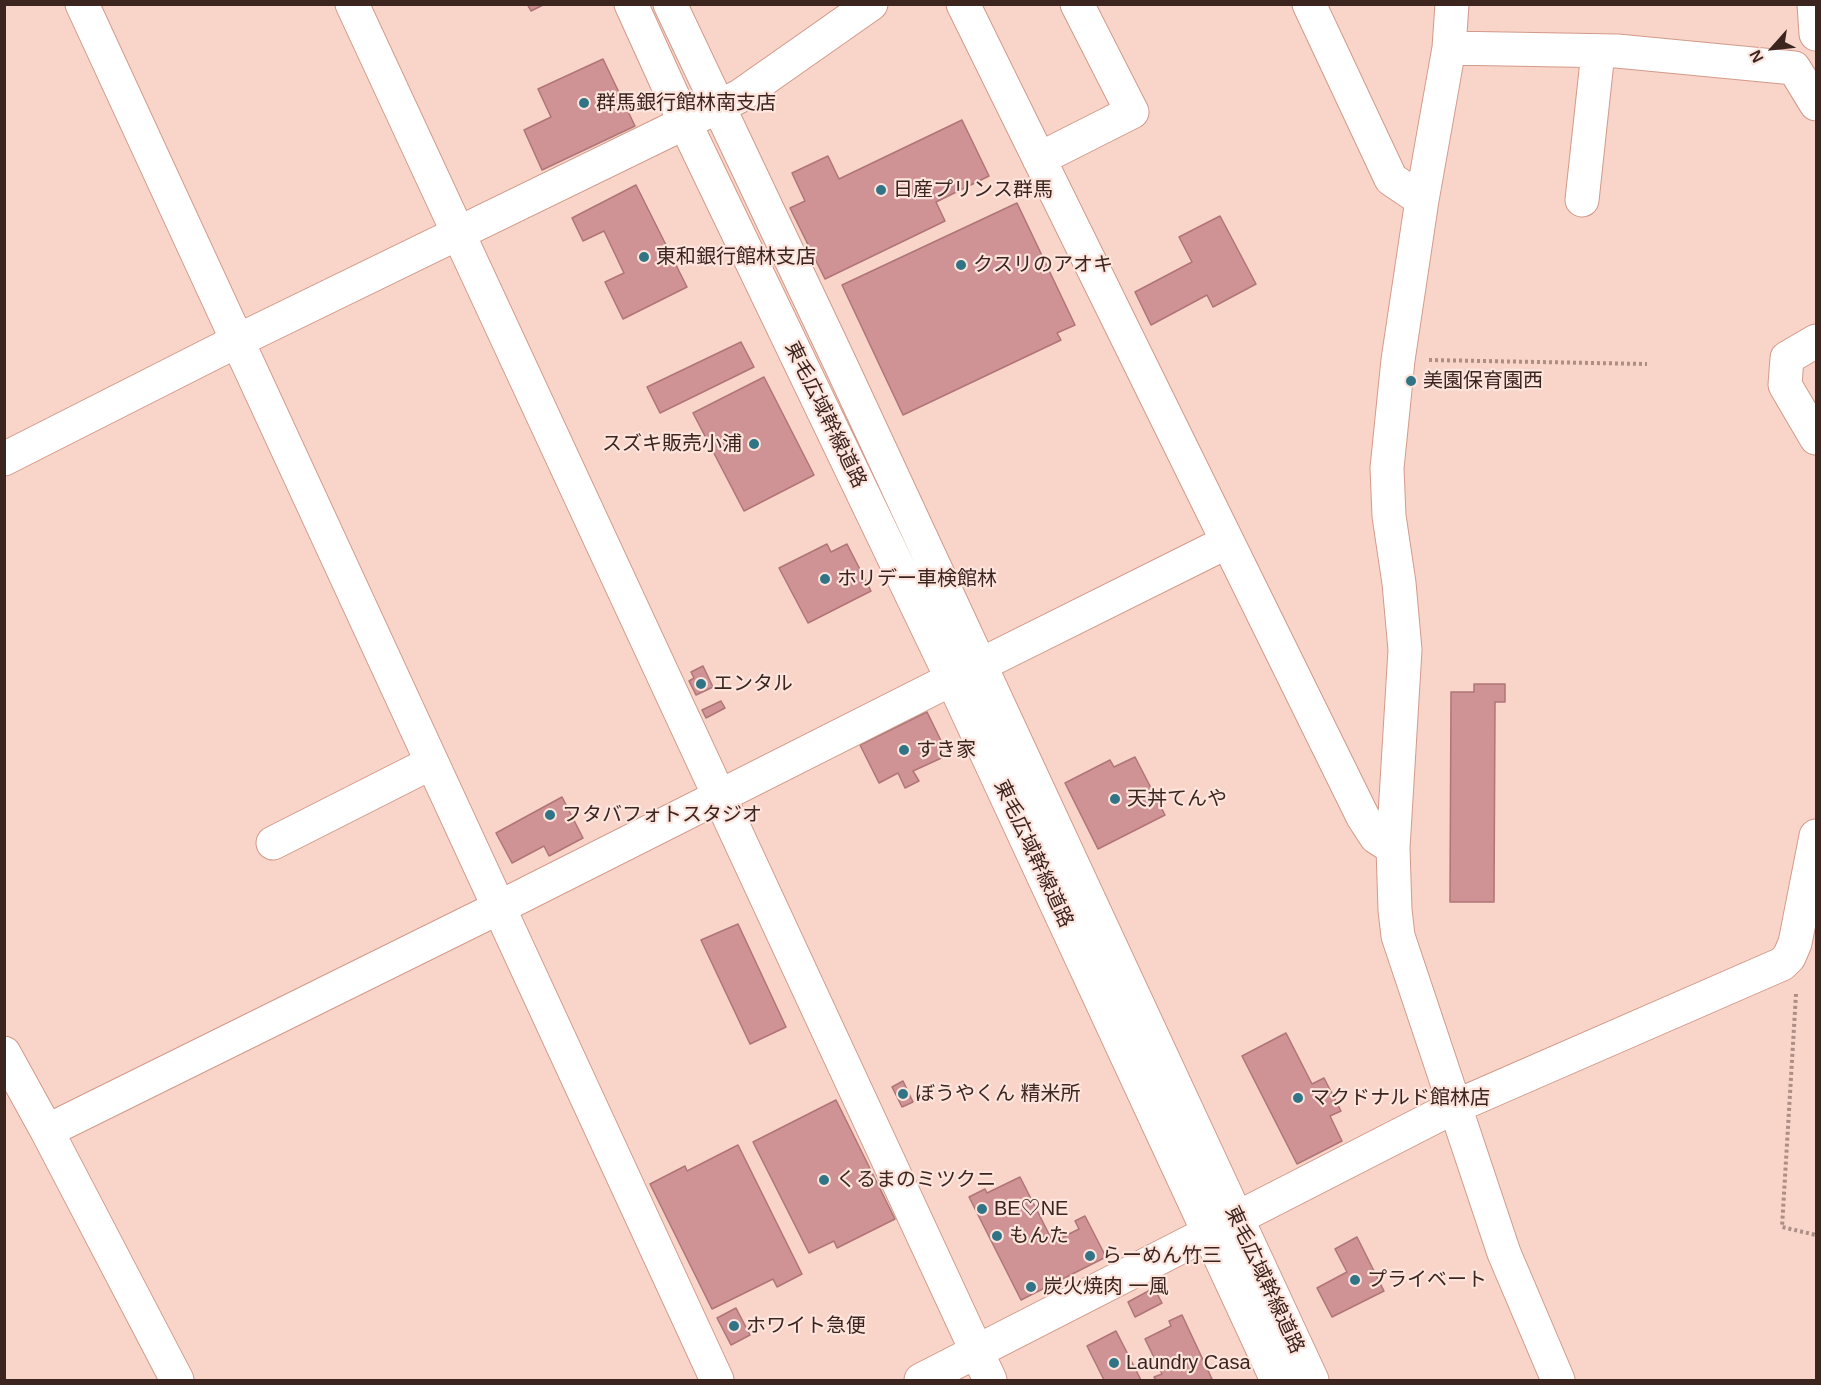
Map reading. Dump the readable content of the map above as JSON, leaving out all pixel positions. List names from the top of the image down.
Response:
{
  "streets": {
    "main road": ["東毛広域幹線道路"]
  },
  "places": [
    "群馬銀行館林南支店",
    "日産プリンス群馬",
    "東和銀行館林支店",
    "クスリのアオキ",
    "美園保育園西",
    "スズキ販売小浦",
    "ホリデー車検館林",
    "エンタル",
    "すき家",
    "天丼てんや",
    "フタバフォトスタジオ",
    "ぼうやくん 精米所",
    "マクドナルド館林店",
    "くるまのミツクニ",
    "BE♡NE",
    "もんた",
    "らーめん竹三",
    "プライベート",
    "炭火焼肉 一風",
    "ホワイト急便",
    "Laundry Casa"
  ],
  "north": "bottom left"
}
